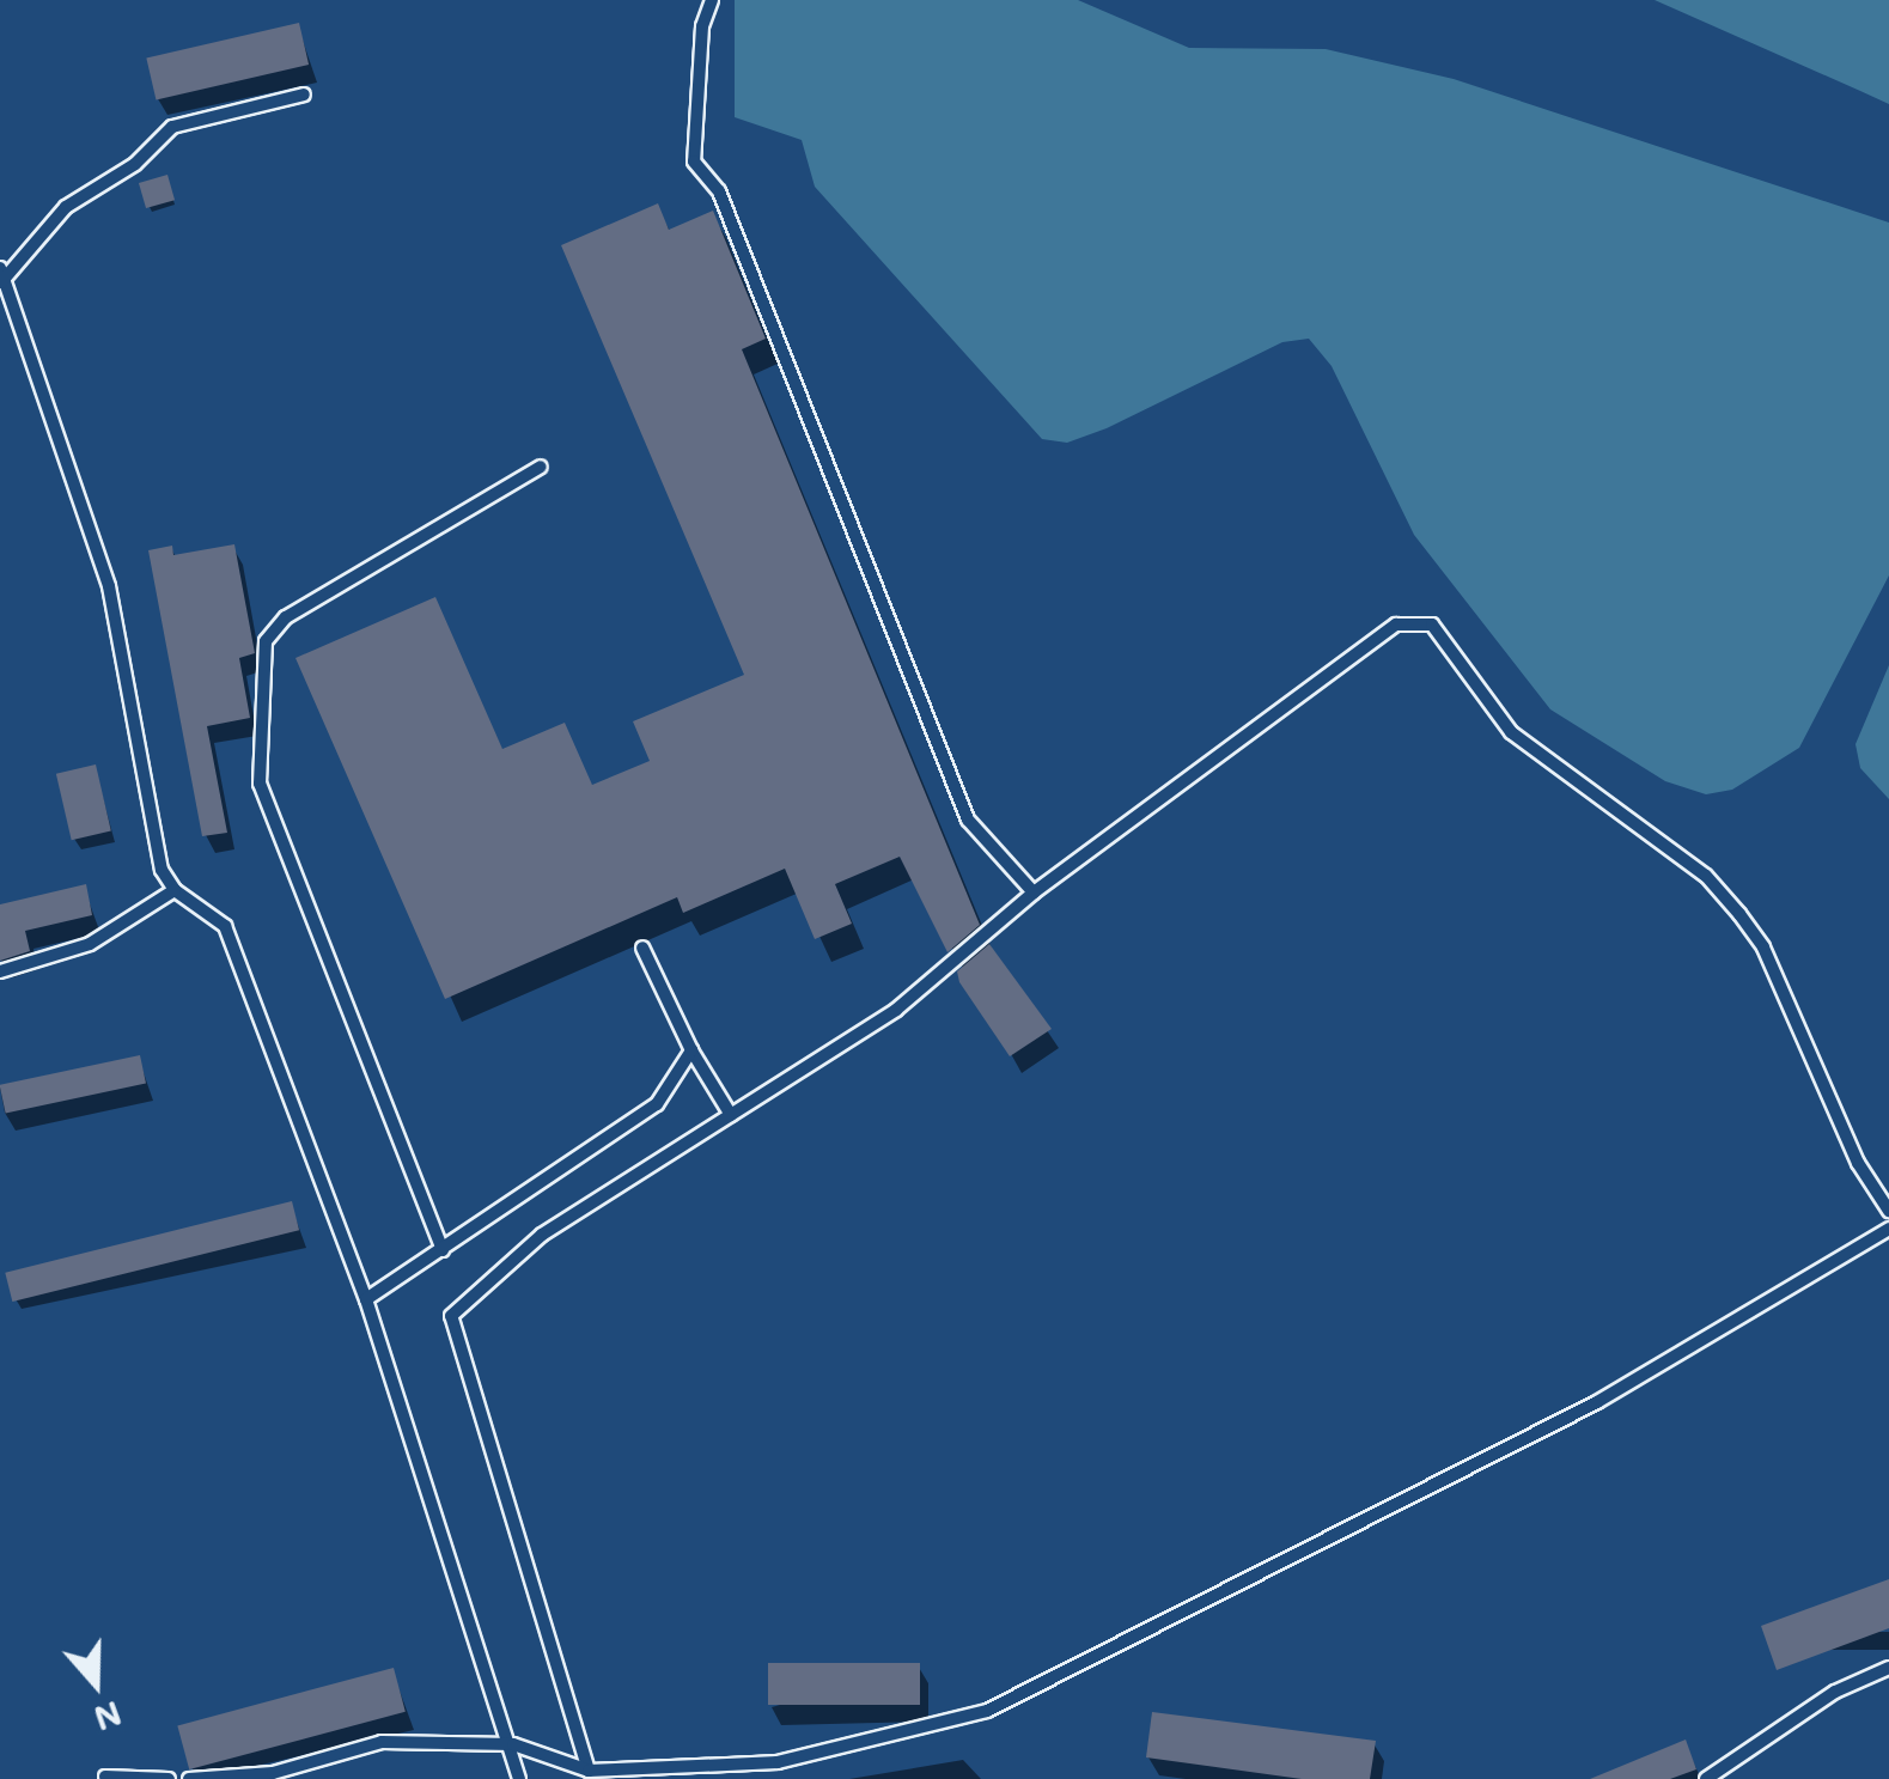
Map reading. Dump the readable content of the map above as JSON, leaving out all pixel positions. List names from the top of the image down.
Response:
{
  "north": "bottom"
}
